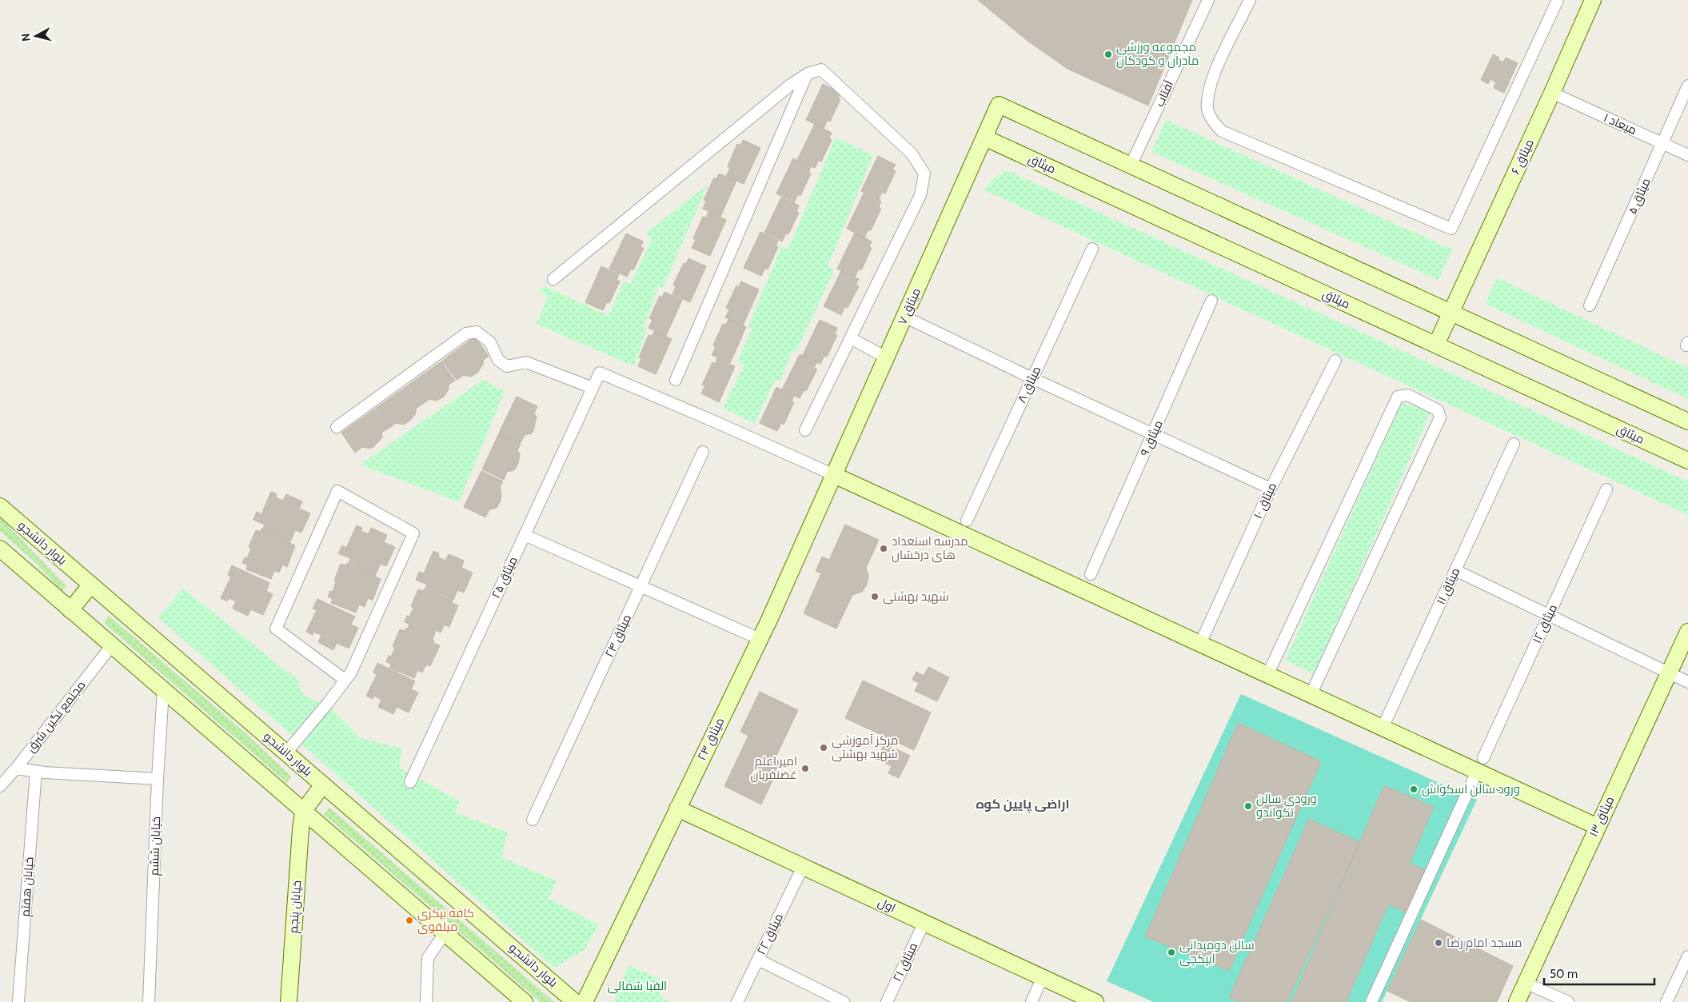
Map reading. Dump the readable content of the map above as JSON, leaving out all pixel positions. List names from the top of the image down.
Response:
{
  "streets": {
    "street": [
      "آفتاب",
      "میعاد ۱",
      "میثاق ۶",
      "میثاق",
      "میثاق ۵",
      "میثاق ۷",
      "میثاق ۸",
      "میثاق ۹",
      "میثاق ۱۰",
      "بلوار دانشجو",
      "میثاق ۲۵",
      "میثاق ۱۱",
      "میثاق ۱۲",
      "میثاق ۲۴",
      "مجتمع نگین شرق",
      "میثاق ۲۳",
      "میثاق ۱۳",
      "خیابان ششم",
      "خیابان هفتم",
      "اول",
      "خیابان پنجم",
      "میثاق ۲۲",
      "میثاق ۲۱"
    ]
  },
  "crossings": [
    ["آفتاب", "میثاق ۷"],
    ["میعاد ۱", "میثاق ۶"],
    ["میعاد ۱", "میثاق ۵"],
    ["میثاق ۶", "میثاق"],
    ["میثاق", "میثاق ۷"],
    ["میثاق ۷", "میثاق ۲۵"],
    ["میثاق ۷", "میثاق ۲۳"],
    ["میثاق ۲۵", "میثاق ۲۳"],
    ["میثاق ۲۳", "اول"],
    ["اول", "میثاق ۲۲"],
    ["اول", "میثاق ۲۱"]
  ],
  "districts": ["اراضی پایین کوه"],
  "parks": ["الفبا شمالی"],
  "places": [
    "مجموعه ورزشی مادران و کودکان",
    "مدرسه استعداد های درخشان",
    "شهید بهشتی",
    "مرکز آموزشی شهید بهشتی",
    "امیر اعلم غضنفریان",
    "ورود سالن اسکواش",
    "ورودی سالن تکواندو",
    "کافه بیکری میلفوی",
    "مسجد امام رضا",
    "سالن دومیدانی ایپکچی"
  ],
  "scale_bar": "50 m",
  "north": "left"
}
